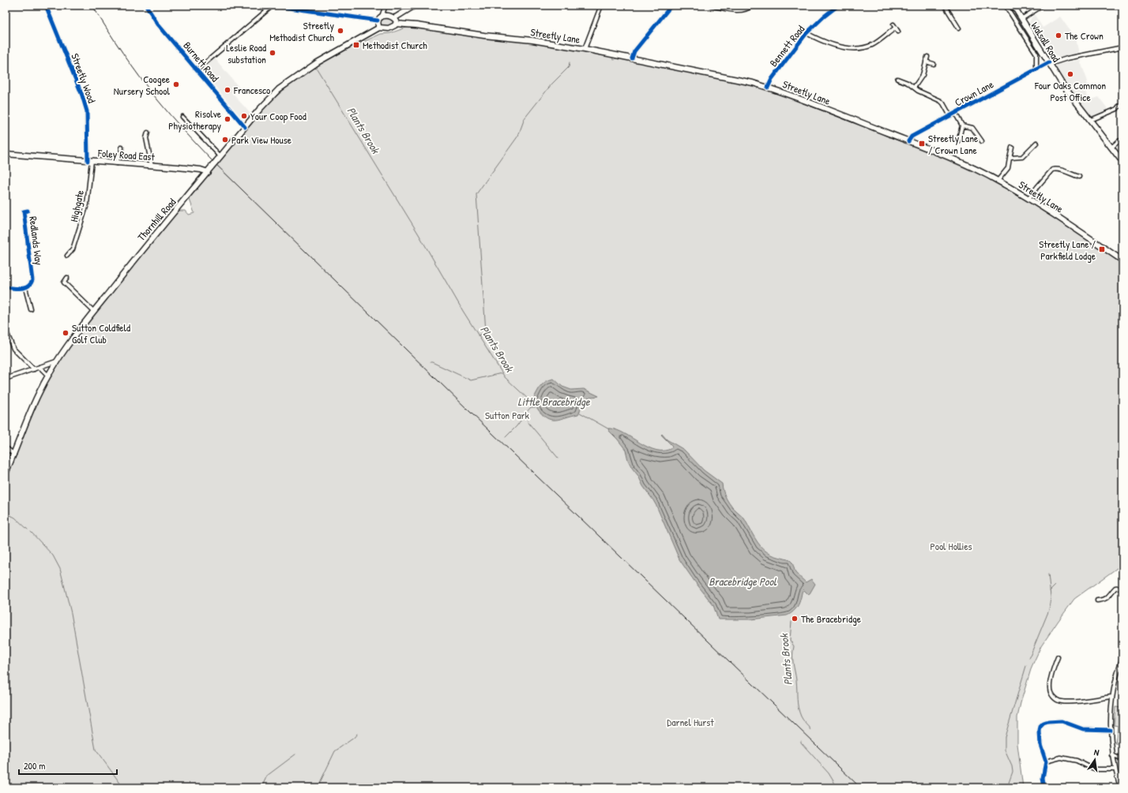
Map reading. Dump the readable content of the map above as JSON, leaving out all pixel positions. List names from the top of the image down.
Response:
{
  "streets": {
    "main road": [
      "Streetly Lane",
      "Walsall Road",
      "Foley Road East",
      "Thornhill Road"
    ],
    "street": [
      "Bennett Road",
      "Burnett Road",
      "Streetly Wood",
      "Crown Lane",
      "Highgate",
      "Redlands Way"
    ]
  },
  "crossings": [
    ["Streetly Lane", "Bennett Road"],
    ["Streetly Lane", "Crown Lane"],
    ["Streetly Lane", "Thornhill Road"],
    ["Walsall Road", "Crown Lane"],
    ["Burnett Road", "Thornhill Road"],
    ["Streetly Wood", "Foley Road East"],
    ["Streetly Wood", "Highgate"],
    ["Foley Road East", "Highgate"],
    ["Foley Road East", "Thornhill Road"]
  ],
  "water": ["Plants Brook", "Little Bracebridge", "Bracebridge Pool"],
  "parks": ["Sutton Park", "Pool Hollies", "Darnel Hurst"],
  "places": {
    "other": [
      "Streetly Methodist Church",
      "The Crown",
      "Leslie Road substation",
      "Four Oaks Common Post Office",
      "Coogee Nursery School",
      "Francesco",
      "Your Coop Food",
      "Risolve Physiotherapy",
      "Park View House",
      "Sutton Coldfield Golf Club",
      "The Bracebridge"
    ],
    "transit": ["Methodist Church", "Streetly Lane / Crown Lane", "Streetly Lane / Parkfield Lodge"]
  },
  "scale_bar": "200 m",
  "north": "top"
}
